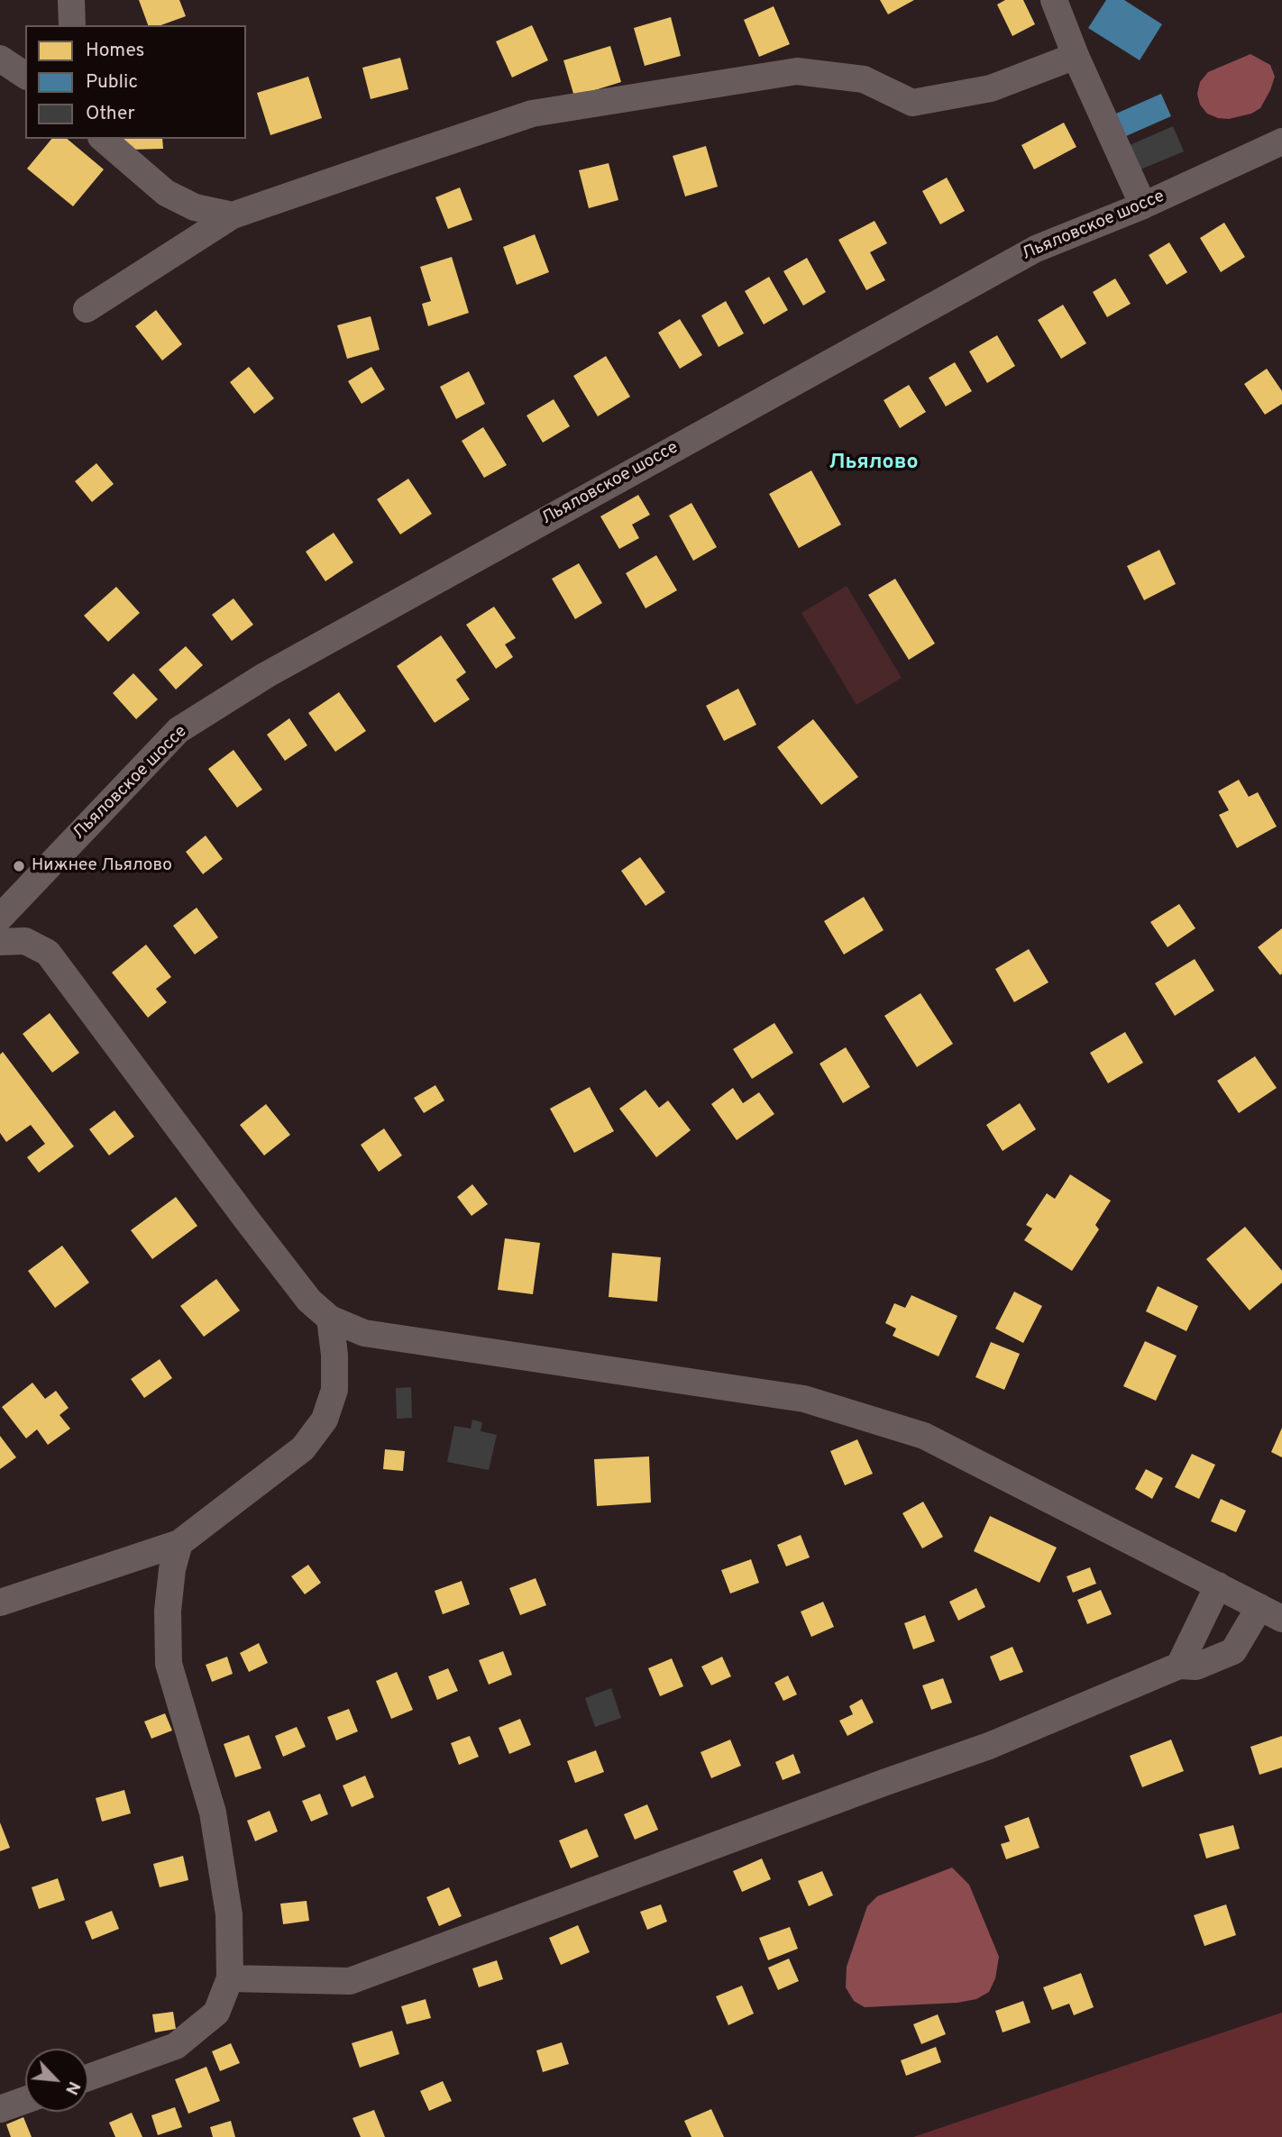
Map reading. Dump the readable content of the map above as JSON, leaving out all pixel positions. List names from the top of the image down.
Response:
{
  "streets": {
    "street": ["Льяловское шоссе"]
  },
  "districts": ["Льялово"],
  "places": ["Нижнее Льялово"],
  "legend": ["Homes", "Public", "Other"],
  "north": "bottom right"
}
